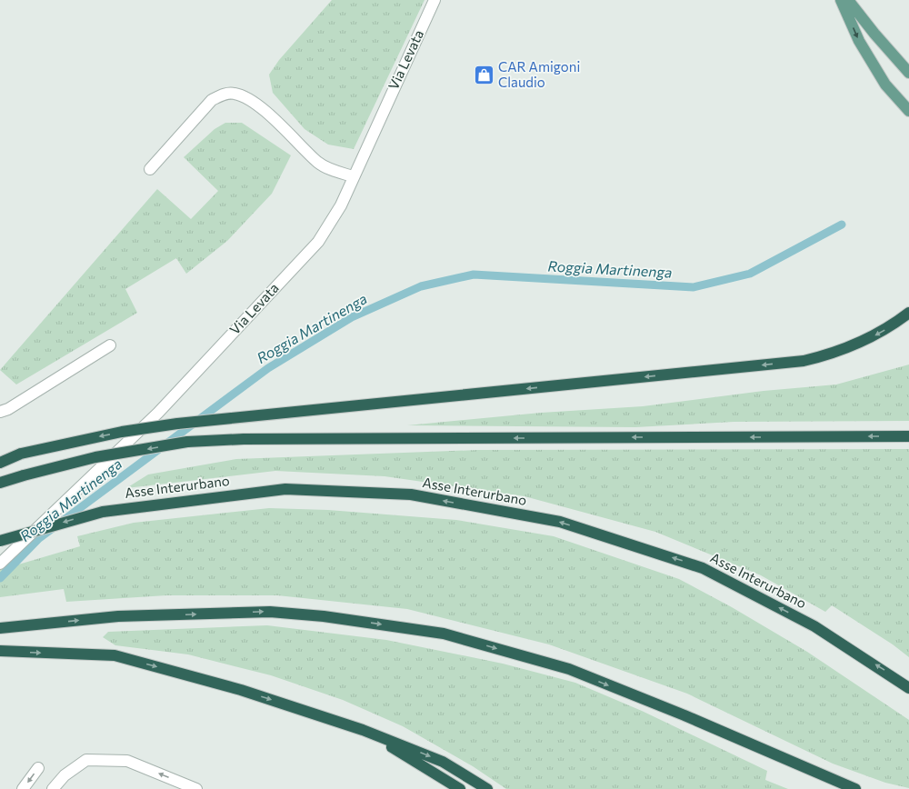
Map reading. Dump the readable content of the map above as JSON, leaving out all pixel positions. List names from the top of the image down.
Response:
{
  "streets": {
    "highway": ["Asse Interurbano"],
    "street": ["Via Levata"]
  },
  "water": ["Roggia Martinenga"],
  "places": {
    "shop": ["CAR Amigoni Claudio"]
  }
}
